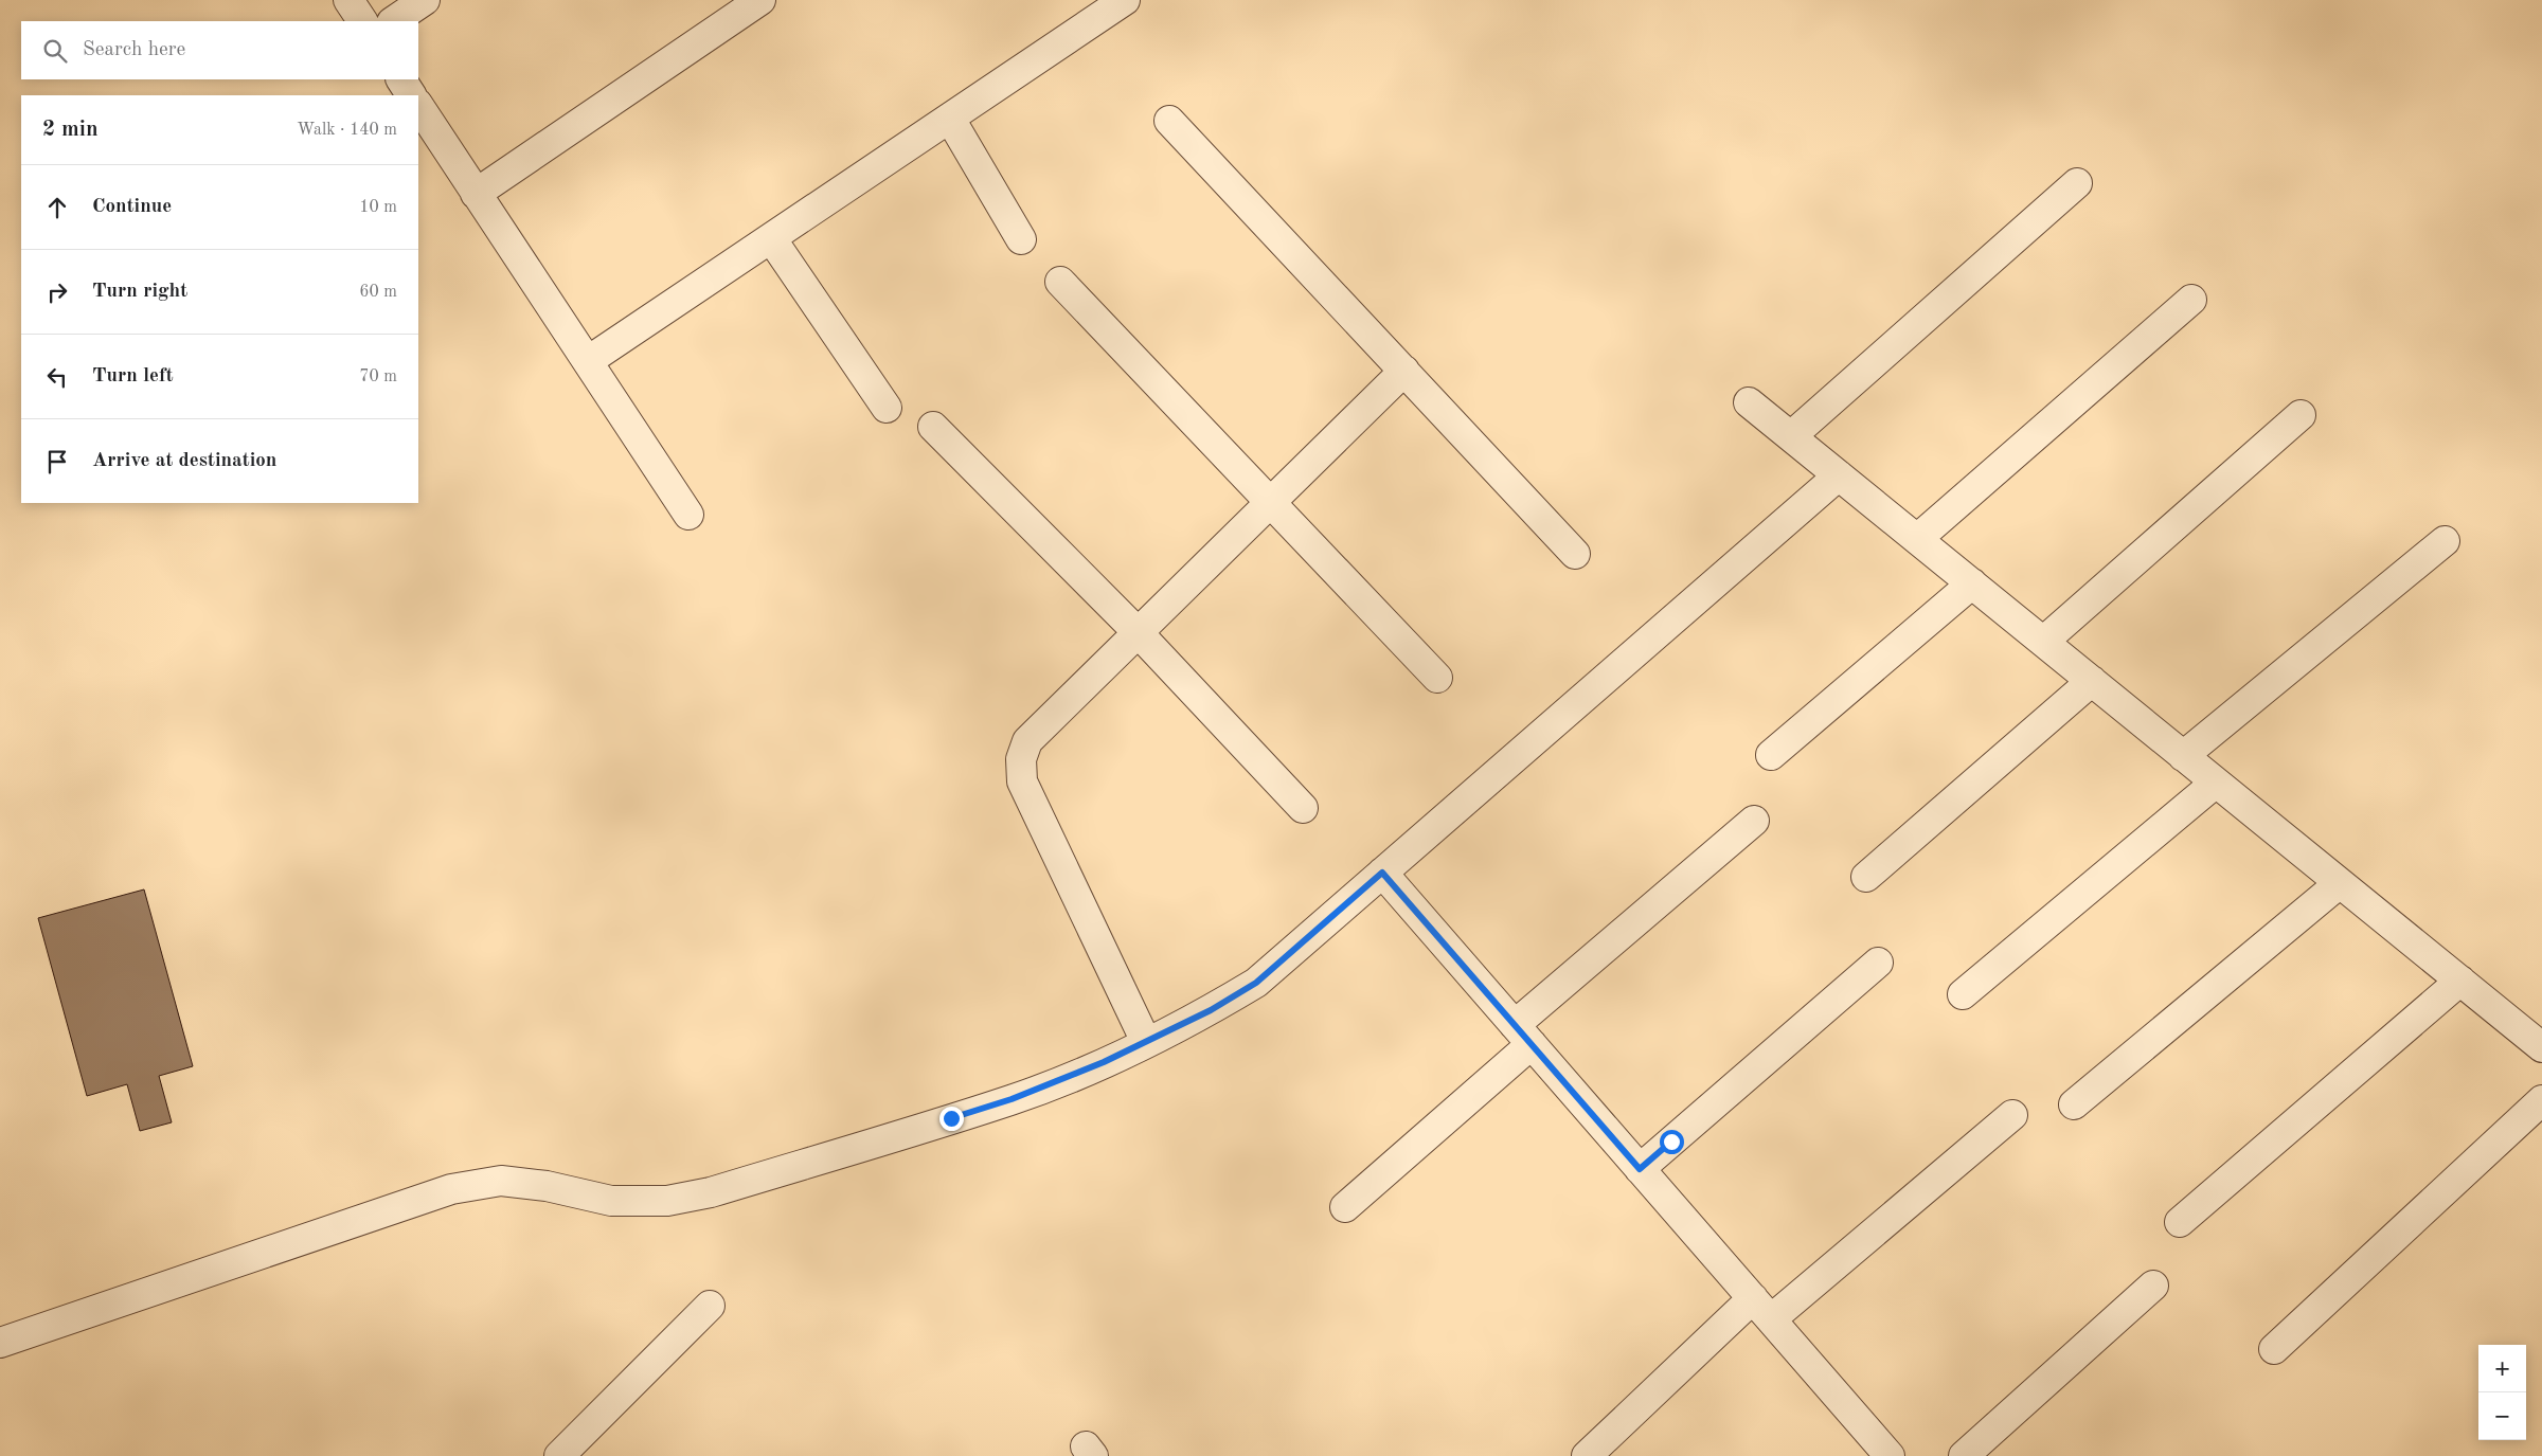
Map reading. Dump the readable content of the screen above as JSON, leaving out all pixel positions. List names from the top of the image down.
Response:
{
  "page": {
    "search": "Search here",
    "heading": ["2 min", "Walk · 140 m"],
    "list": [
      ["Continue", "10 m"],
      ["Turn right", "60 m"],
      ["Turn left", "70 m"],
      "Arrive at destination"
    ],
    "map_buttons": ["+", "−"]
  }
}
